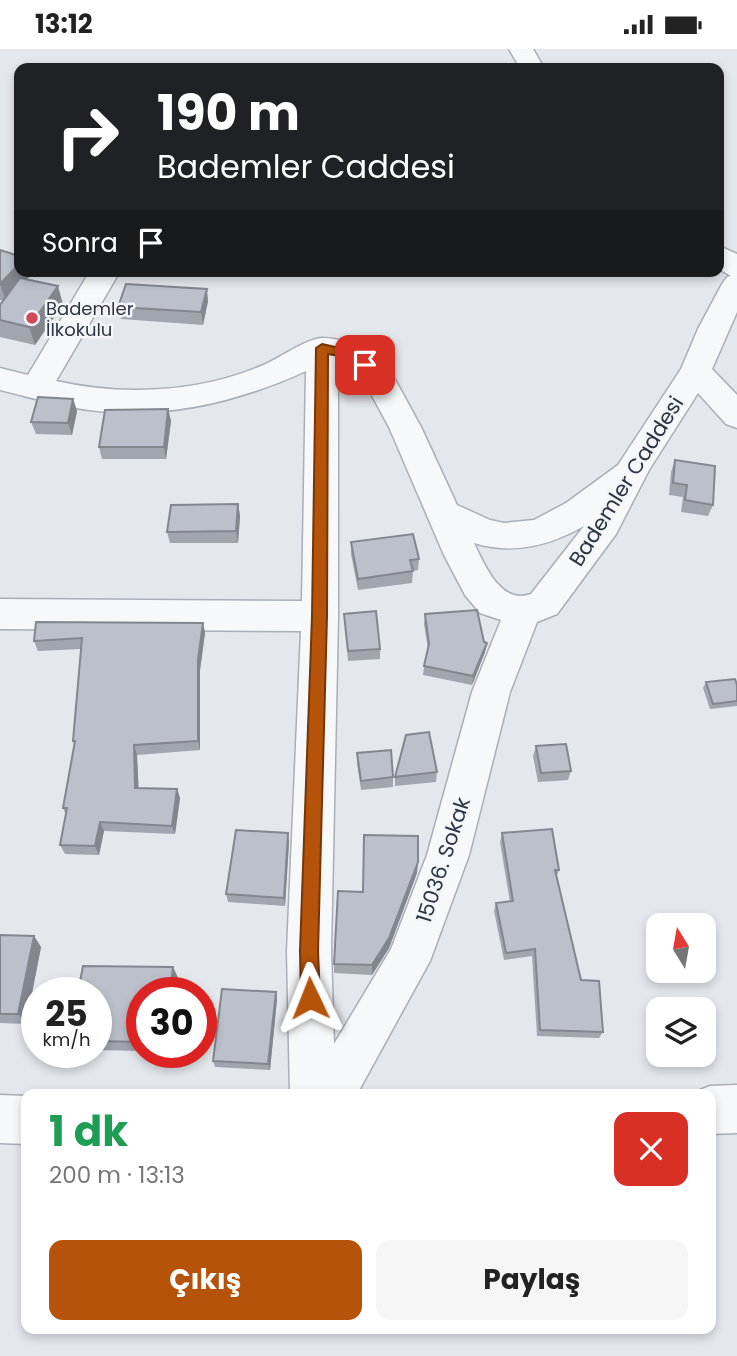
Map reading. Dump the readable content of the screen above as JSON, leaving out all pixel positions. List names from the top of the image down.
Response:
{
  "streets": {
    "street": ["Bademler Caddesi", "15036. Sokak"]
  },
  "crossings": [
    ["Bademler Caddesi", "15036. Sokak"]
  ],
  "places": ["Bademler İlkokulu"],
  "north": "top",
  "page": {
    "status": "13:12",
    "turn": ["190 m", "Bademler Caddesi"],
    "then": "Sonra",
    "speed": "25 km/h",
    "limit": "30",
    "heading": ["1 dk", "200 m · 13:13"],
    "buttons": ["Çıkış", "Paylaş"]
  }
}
